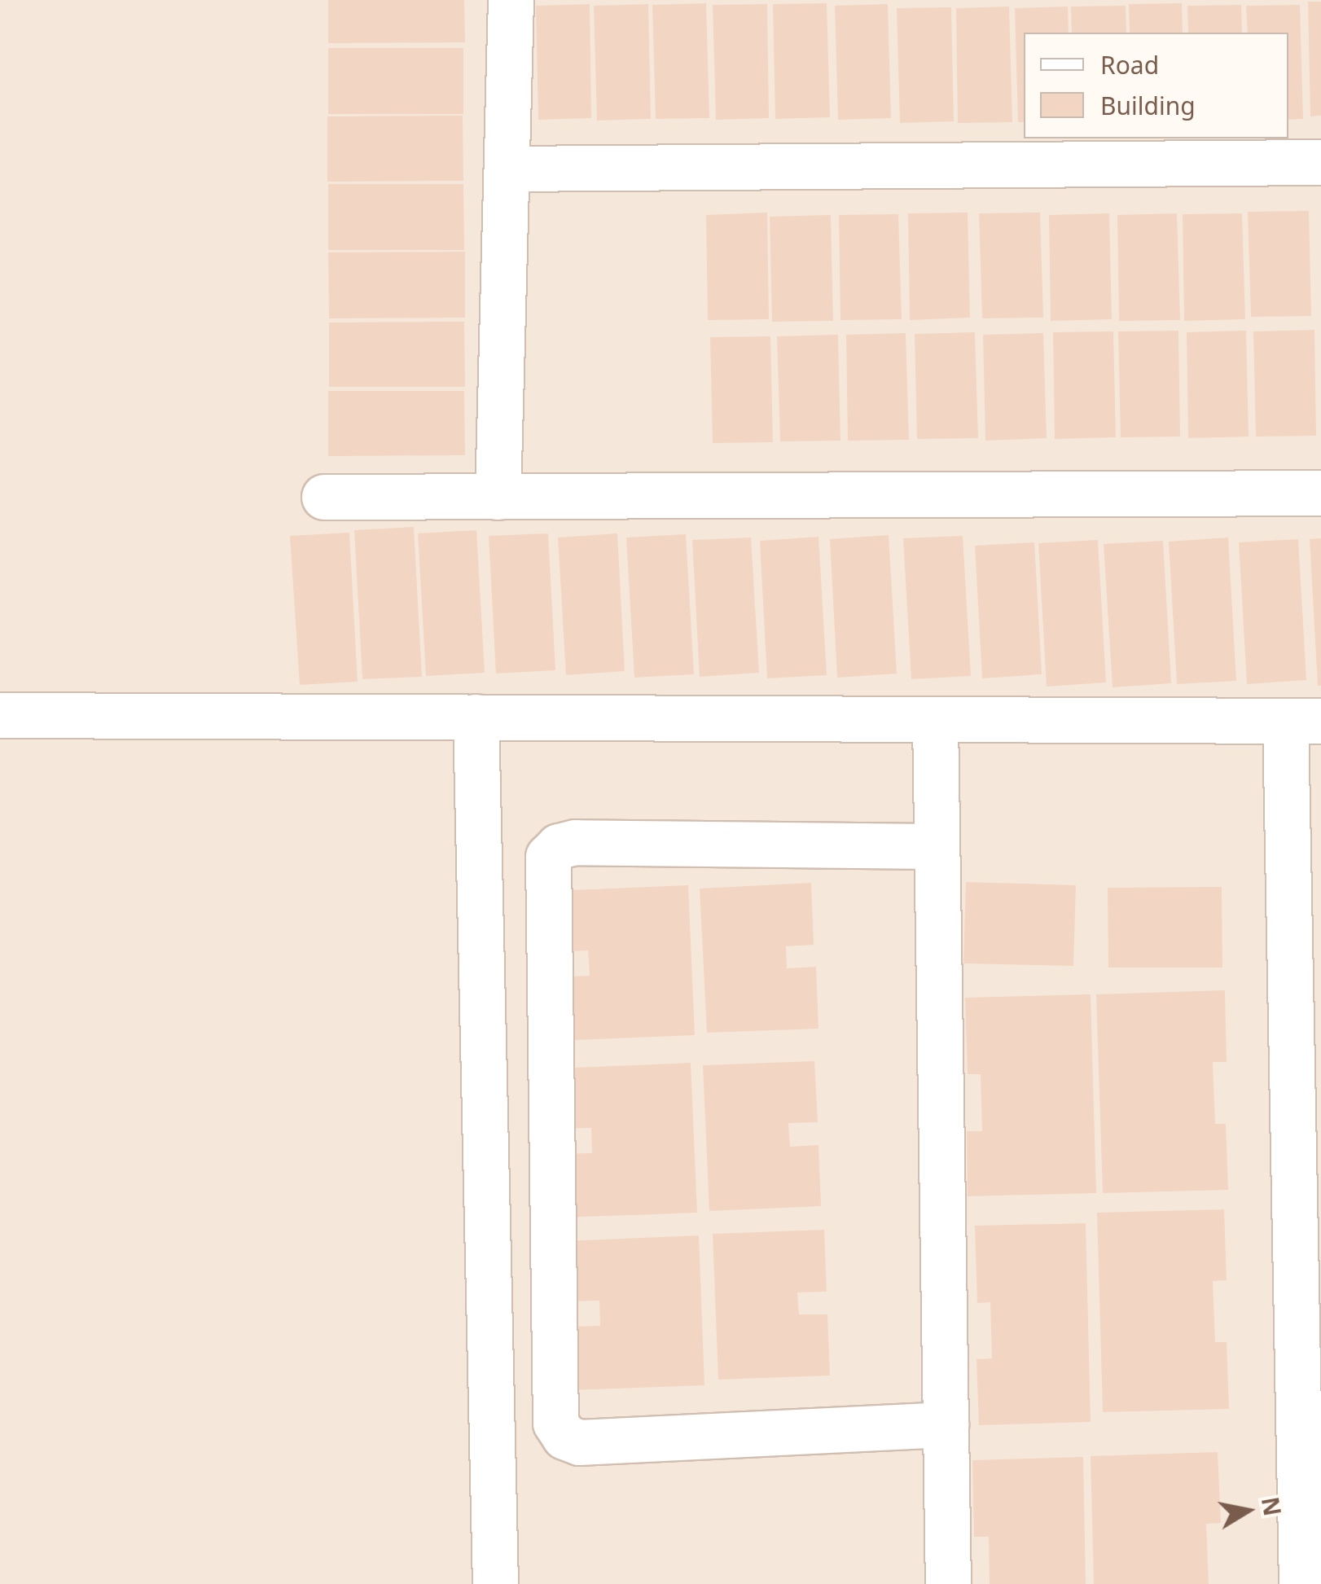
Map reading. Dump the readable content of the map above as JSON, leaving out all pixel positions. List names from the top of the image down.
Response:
{
  "legend": ["Road", "Building"],
  "north": "right"
}
